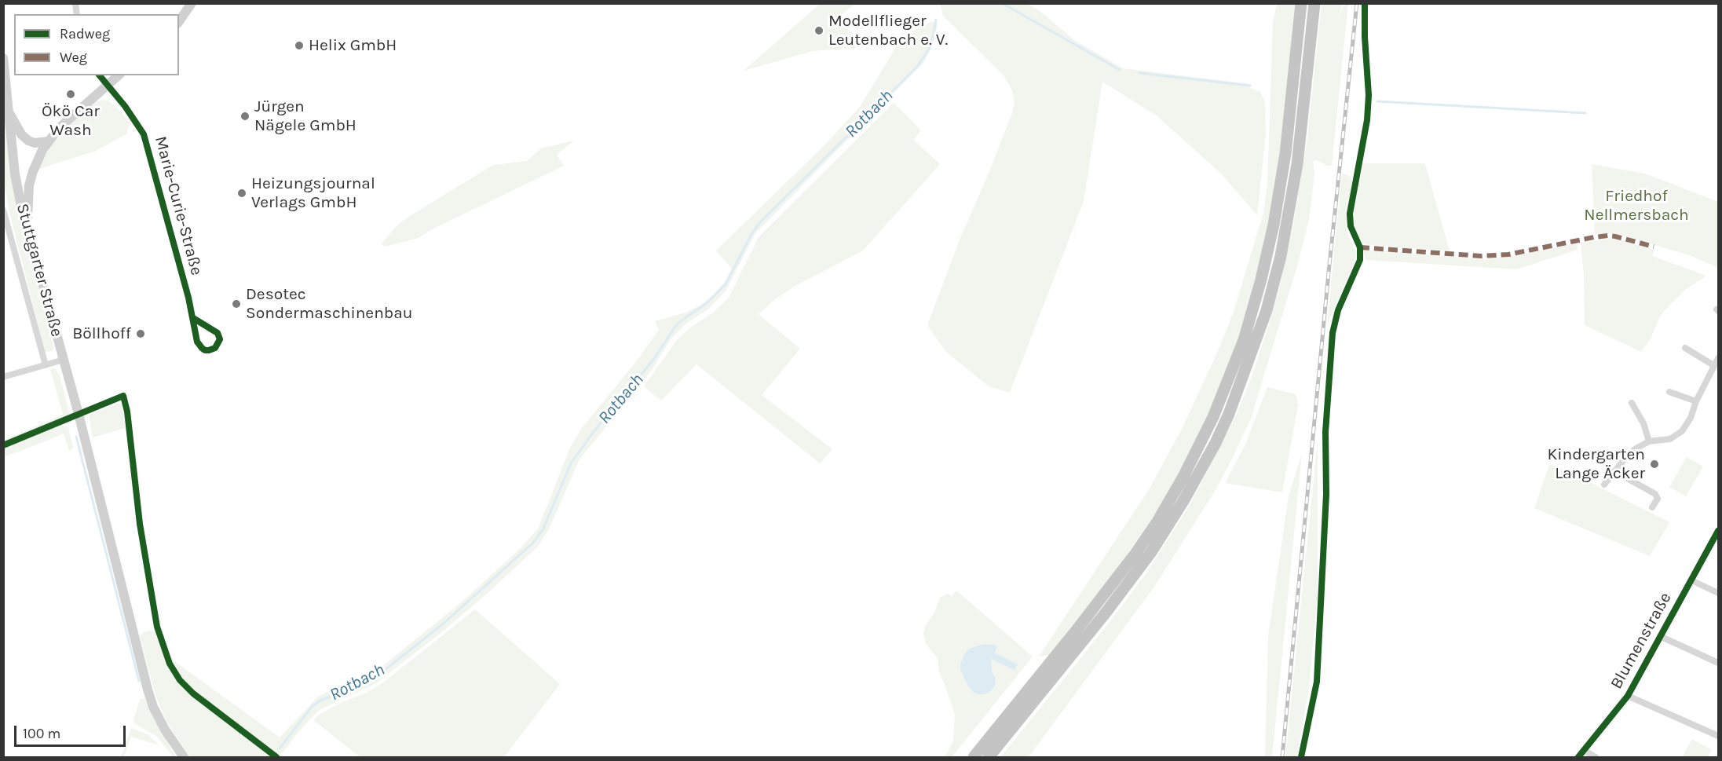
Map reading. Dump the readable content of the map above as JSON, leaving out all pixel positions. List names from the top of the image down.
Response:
{
  "streets": {
    "main road": ["Stuttgarter Straße"],
    "street": ["Marie-Curie-Straße", "Blumenstraße"]
  },
  "water": ["Rotbach"],
  "parks": ["Friedhof Nellmersbach"],
  "places": [
    "Modellflieger Leutenbach e. V.",
    "Helix GmbH",
    "Ökö Car Wash",
    "Jürgen Nägele GmbH",
    "Heizungsjournal Verlags GmbH",
    "Desotec Sondermaschinenbau",
    "Böllhoff",
    "Kindergarten Lange Äcker"
  ],
  "legend": ["Radweg", "Weg"],
  "scale_bar": "100 m"
}
